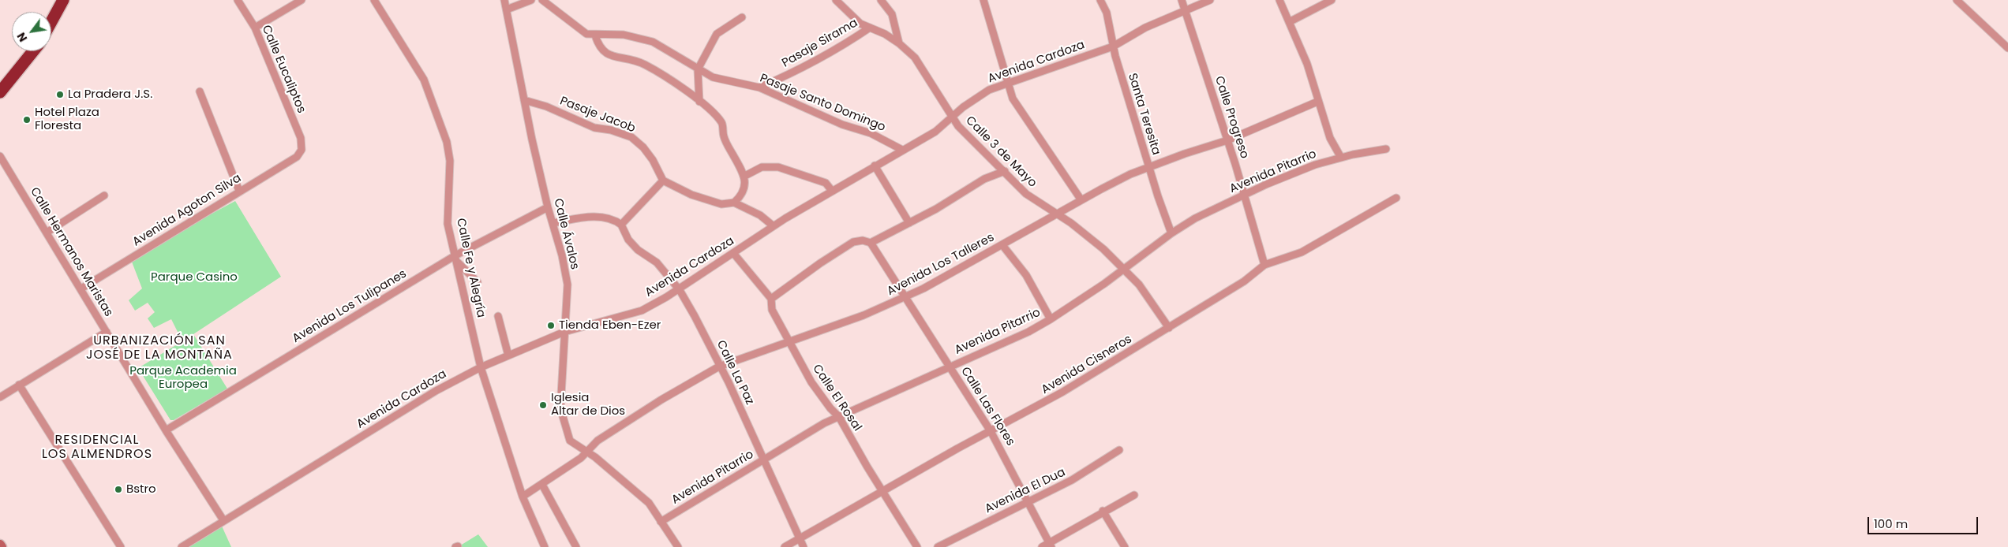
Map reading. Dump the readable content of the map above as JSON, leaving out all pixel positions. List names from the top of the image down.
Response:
{
  "streets": {
    "street": [
      "Pasaje Sirama",
      "Avenida Cardoza",
      "Calle Eucaliptos",
      "Pasaje Santo Domingo",
      "Santa Teresita",
      "Pasaje Jacob",
      "Calle Progreso",
      "Calle 3 de Mayo",
      "Avenida Pitarrio",
      "Avenida Agoton Silva",
      "Calle Ávalos",
      "Calle Hermanos Maristas",
      "Avenida Los Talleres",
      "Calle Fe y Alegría",
      "Avenida Los Tulipanes",
      "Avenida Cisneros",
      "Calle La Paz",
      "Calle El Rosal",
      "Calle Las Flores",
      "Avenida El Dua"
    ]
  },
  "crossings": [
    ["Pasaje Sirama", "Pasaje Santo Domingo"],
    ["Pasaje Sirama", "Calle 3 de Mayo"],
    ["Avenida Cardoza", "Pasaje Santo Domingo"],
    ["Avenida Cardoza", "Santa Teresita"],
    ["Avenida Cardoza", "Calle Progreso"],
    ["Avenida Cardoza", "Calle 3 de Mayo"],
    ["Avenida Cardoza", "Calle Ávalos"],
    ["Avenida Cardoza", "Calle Hermanos Maristas"],
    ["Avenida Cardoza", "Calle Fe y Alegría"],
    ["Avenida Cardoza", "Calle La Paz"],
    ["Calle Eucaliptos", "Avenida Agoton Silva"],
    ["Santa Teresita", "Avenida Pitarrio"],
    ["Santa Teresita", "Avenida Los Talleres"],
    ["Pasaje Jacob", "Calle Ávalos"],
    ["Calle Progreso", "Avenida Pitarrio"],
    ["Calle Progreso", "Avenida Los Talleres"],
    ["Calle Progreso", "Avenida Cisneros"],
    ["Calle 3 de Mayo", "Avenida Pitarrio"],
    ["Calle 3 de Mayo", "Avenida Los Talleres"],
    ["Calle 3 de Mayo", "Avenida Cisneros"],
    ["Avenida Pitarrio", "Calle Ávalos"],
    ["Avenida Pitarrio", "Calle La Paz"],
    ["Avenida Pitarrio", "Calle El Rosal"],
    ["Avenida Pitarrio", "Calle Las Flores"],
    ["Avenida Agoton Silva", "Calle Hermanos Maristas"],
    ["Calle Ávalos", "Avenida Los Talleres"],
    ["Calle Ávalos", "Avenida Los Tulipanes"],
    ["Calle Hermanos Maristas", "Avenida Los Tulipanes"],
    ["Avenida Los Talleres", "Calle Fe y Alegría"],
    ["Avenida Los Talleres", "Calle La Paz"],
    ["Avenida Los Talleres", "Calle El Rosal"],
    ["Avenida Los Talleres", "Calle Las Flores"],
    ["Calle Fe y Alegría", "Avenida Los Tulipanes"],
    ["Avenida Cisneros", "Calle La Paz"],
    ["Avenida Cisneros", "Calle El Rosal"],
    ["Avenida Cisneros", "Calle Las Flores"],
    ["Calle Las Flores", "Avenida El Dua"]
  ],
  "districts": ["URBANIZACIÓN SAN JOSÉ DE LA MONTAÑA", "RESIDENCIAL LOS ALMENDROS"],
  "parks": ["Parque Casino", "Parque Academia Europea"],
  "places": [
    "La Pradera J.S.",
    "Hotel Plaza Floresta",
    "Tienda Eben-Ezer",
    "Iglesia Altar de Dios",
    "Bstro"
  ],
  "scale_bar": "100 m",
  "north": "bottom left"
}
